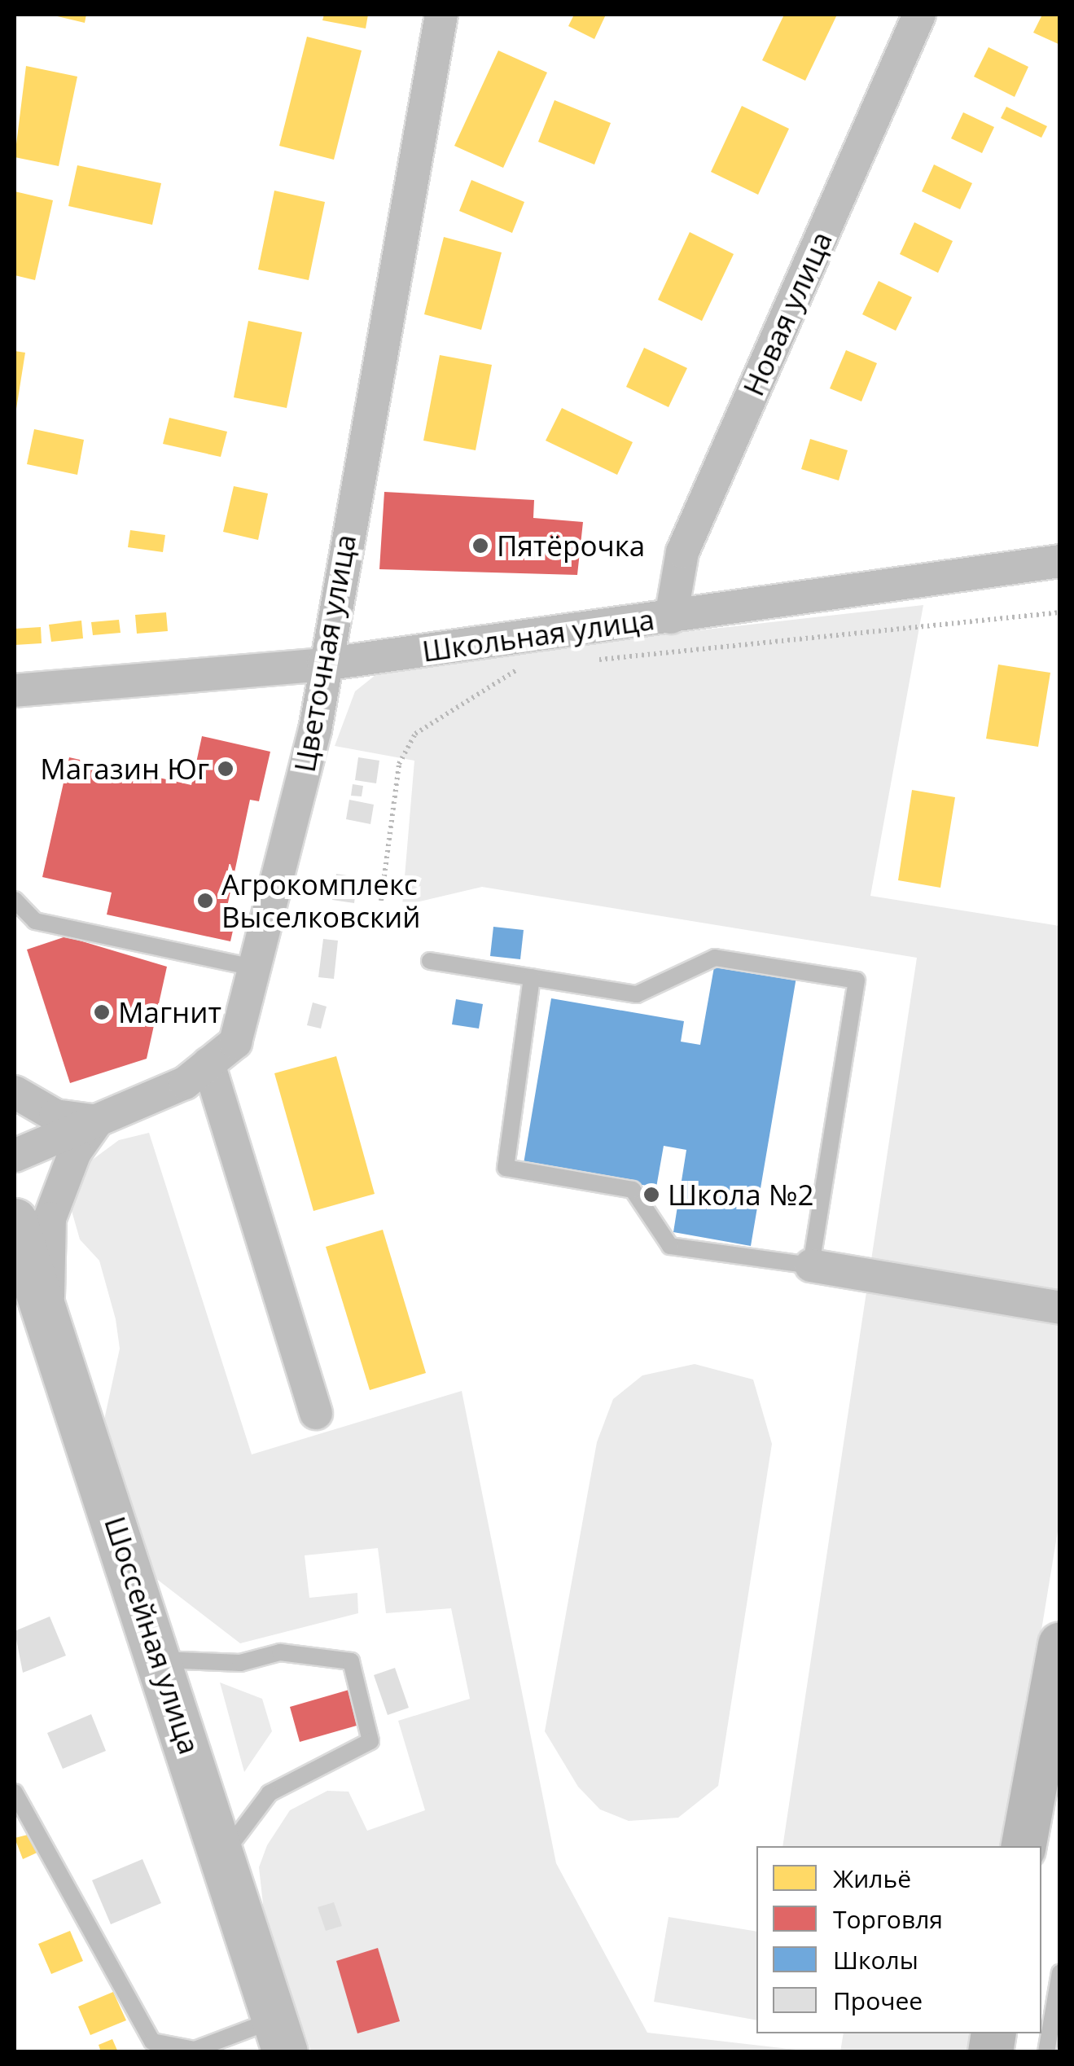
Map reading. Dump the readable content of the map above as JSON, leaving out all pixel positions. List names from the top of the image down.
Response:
{
  "streets": {
    "main road": ["Шоссейная улица"],
    "street": ["Новая улица", "Школьная улица", "Цветочная улица"]
  },
  "crossings": [
    ["Новая улица", "Школьная улица"],
    ["Школьная улица", "Цветочная улица"]
  ],
  "places": [
    "Пятёрочка",
    "Магазин Юг",
    "Агрокомплекс Выселковский",
    "Магнит",
    "Школа №2"
  ],
  "legend": [
    "Жильё",
    "Торговля",
    "Школы",
    "Прочее"
  ]
}
